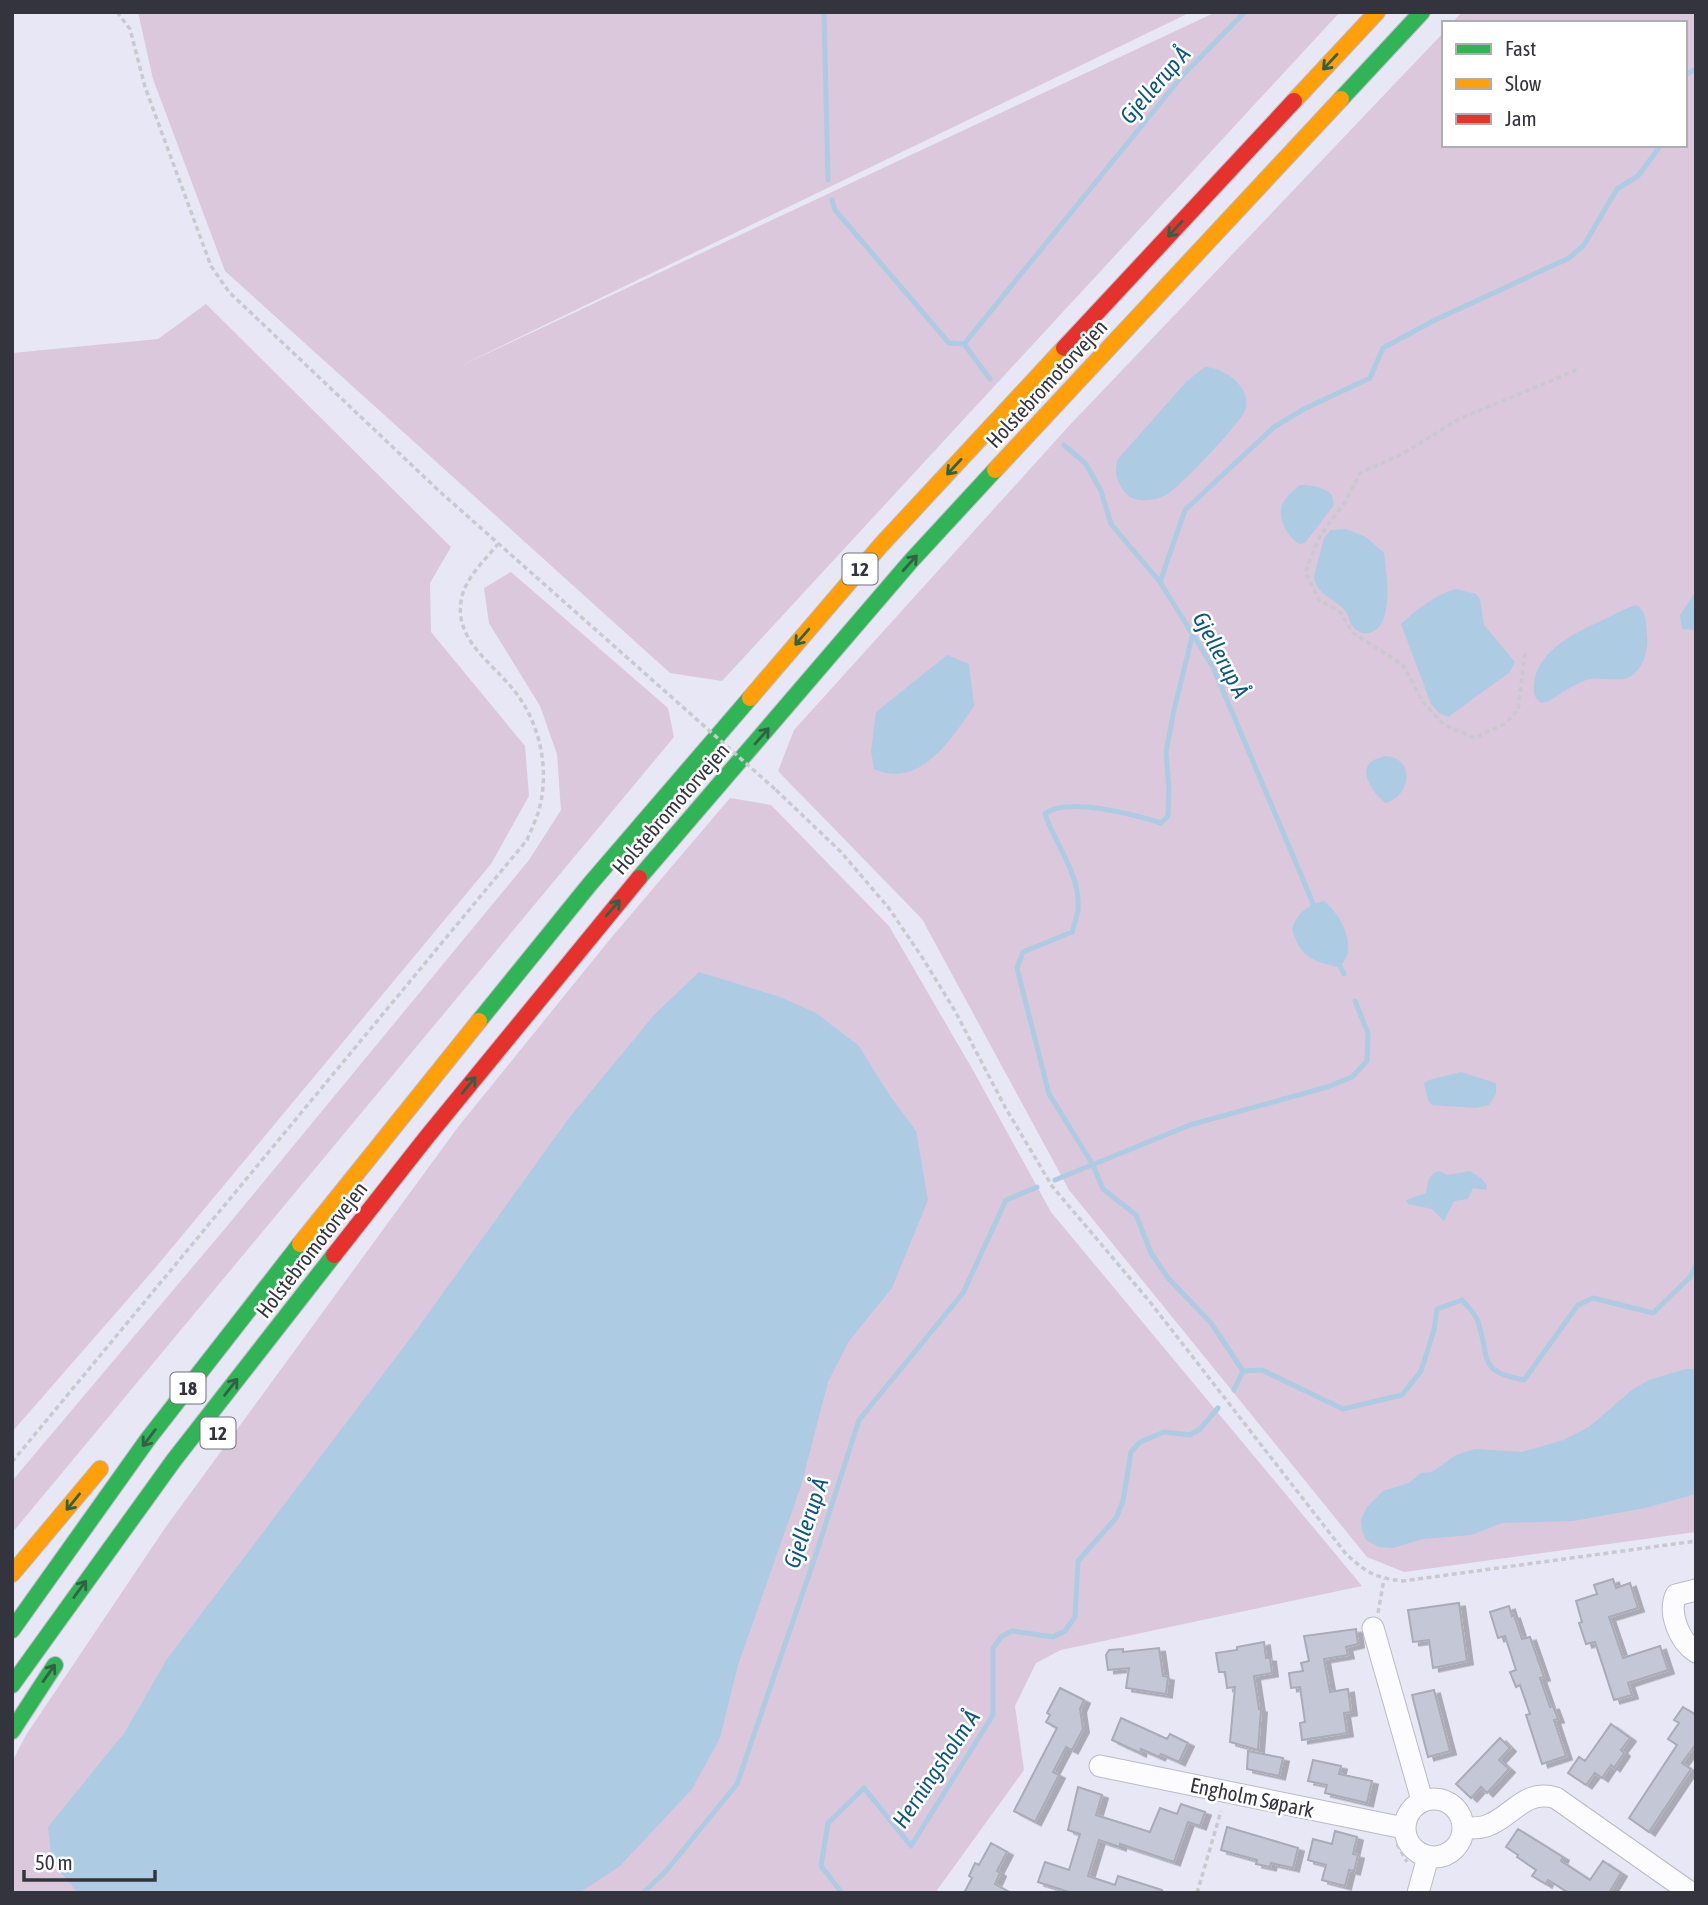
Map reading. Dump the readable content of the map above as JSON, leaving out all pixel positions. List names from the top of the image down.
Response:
{
  "streets": {
    "highway": ["Holstebromotorvejen", "12", "18"],
    "street": ["Engholm Søpark"]
  },
  "crossings": [
    ["Holstebromotorvejen", "12"]
  ],
  "water": ["Gjellerup Å", "Herningsholm Å"],
  "legend": ["Fast", "Slow", "Jam"],
  "scale_bar": "50 m"
}
